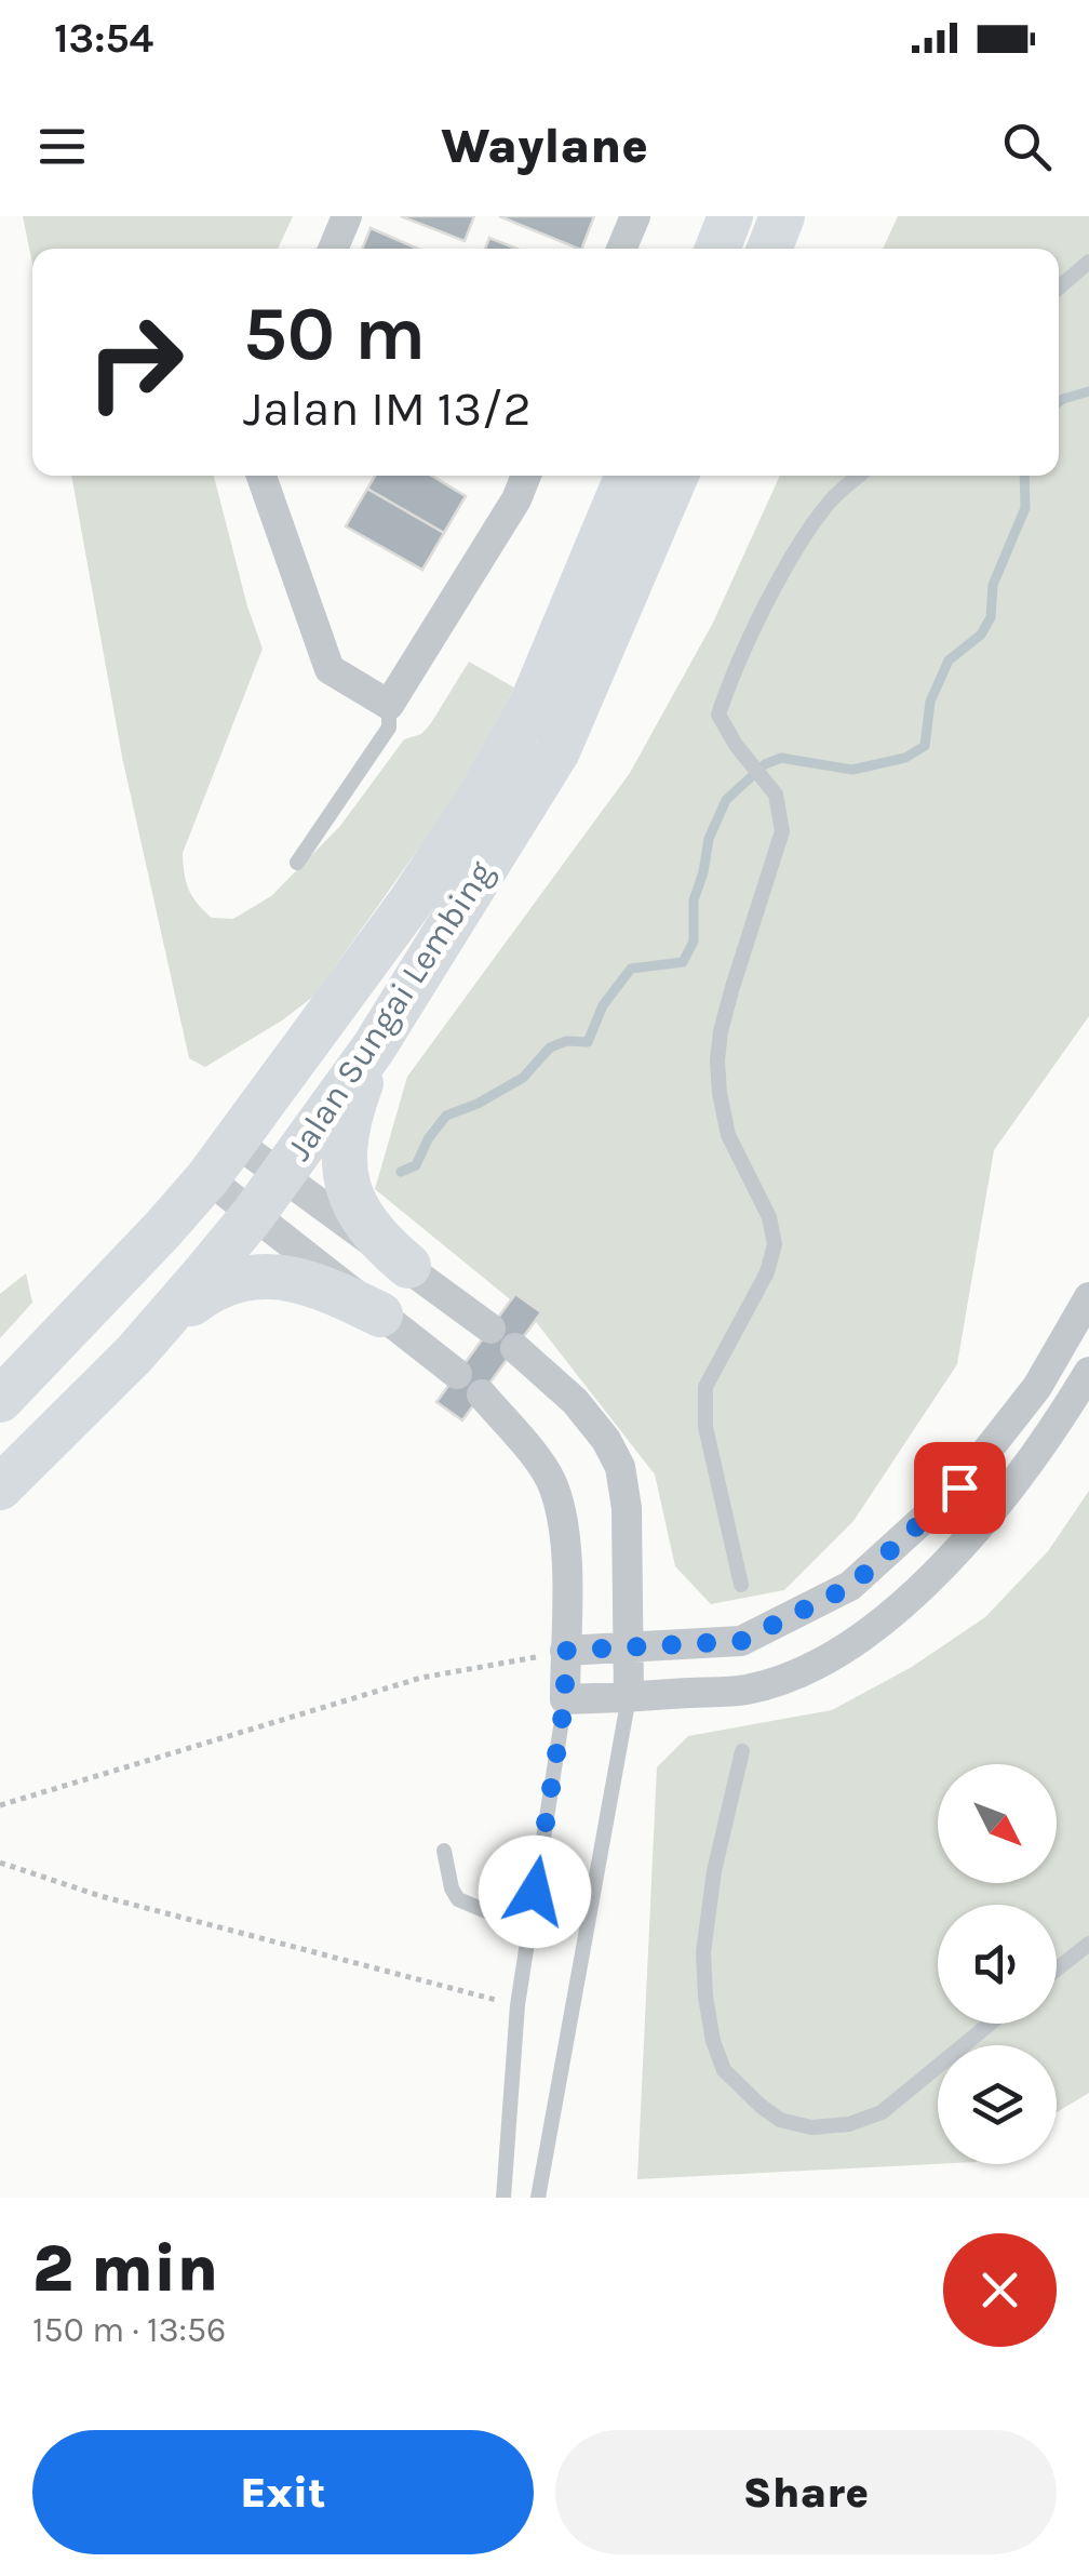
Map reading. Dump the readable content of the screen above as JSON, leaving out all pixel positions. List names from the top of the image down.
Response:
{
  "streets": {
    "main road": ["Jalan Sungai Lembing"]
  },
  "north": "bottom right",
  "page": {
    "status": "13:54",
    "header": "Waylane",
    "turn": ["50 m", "Jalan IM 13/2"],
    "heading": ["2 min", "150 m · 13:56"],
    "buttons": ["Exit", "Share"]
  }
}
